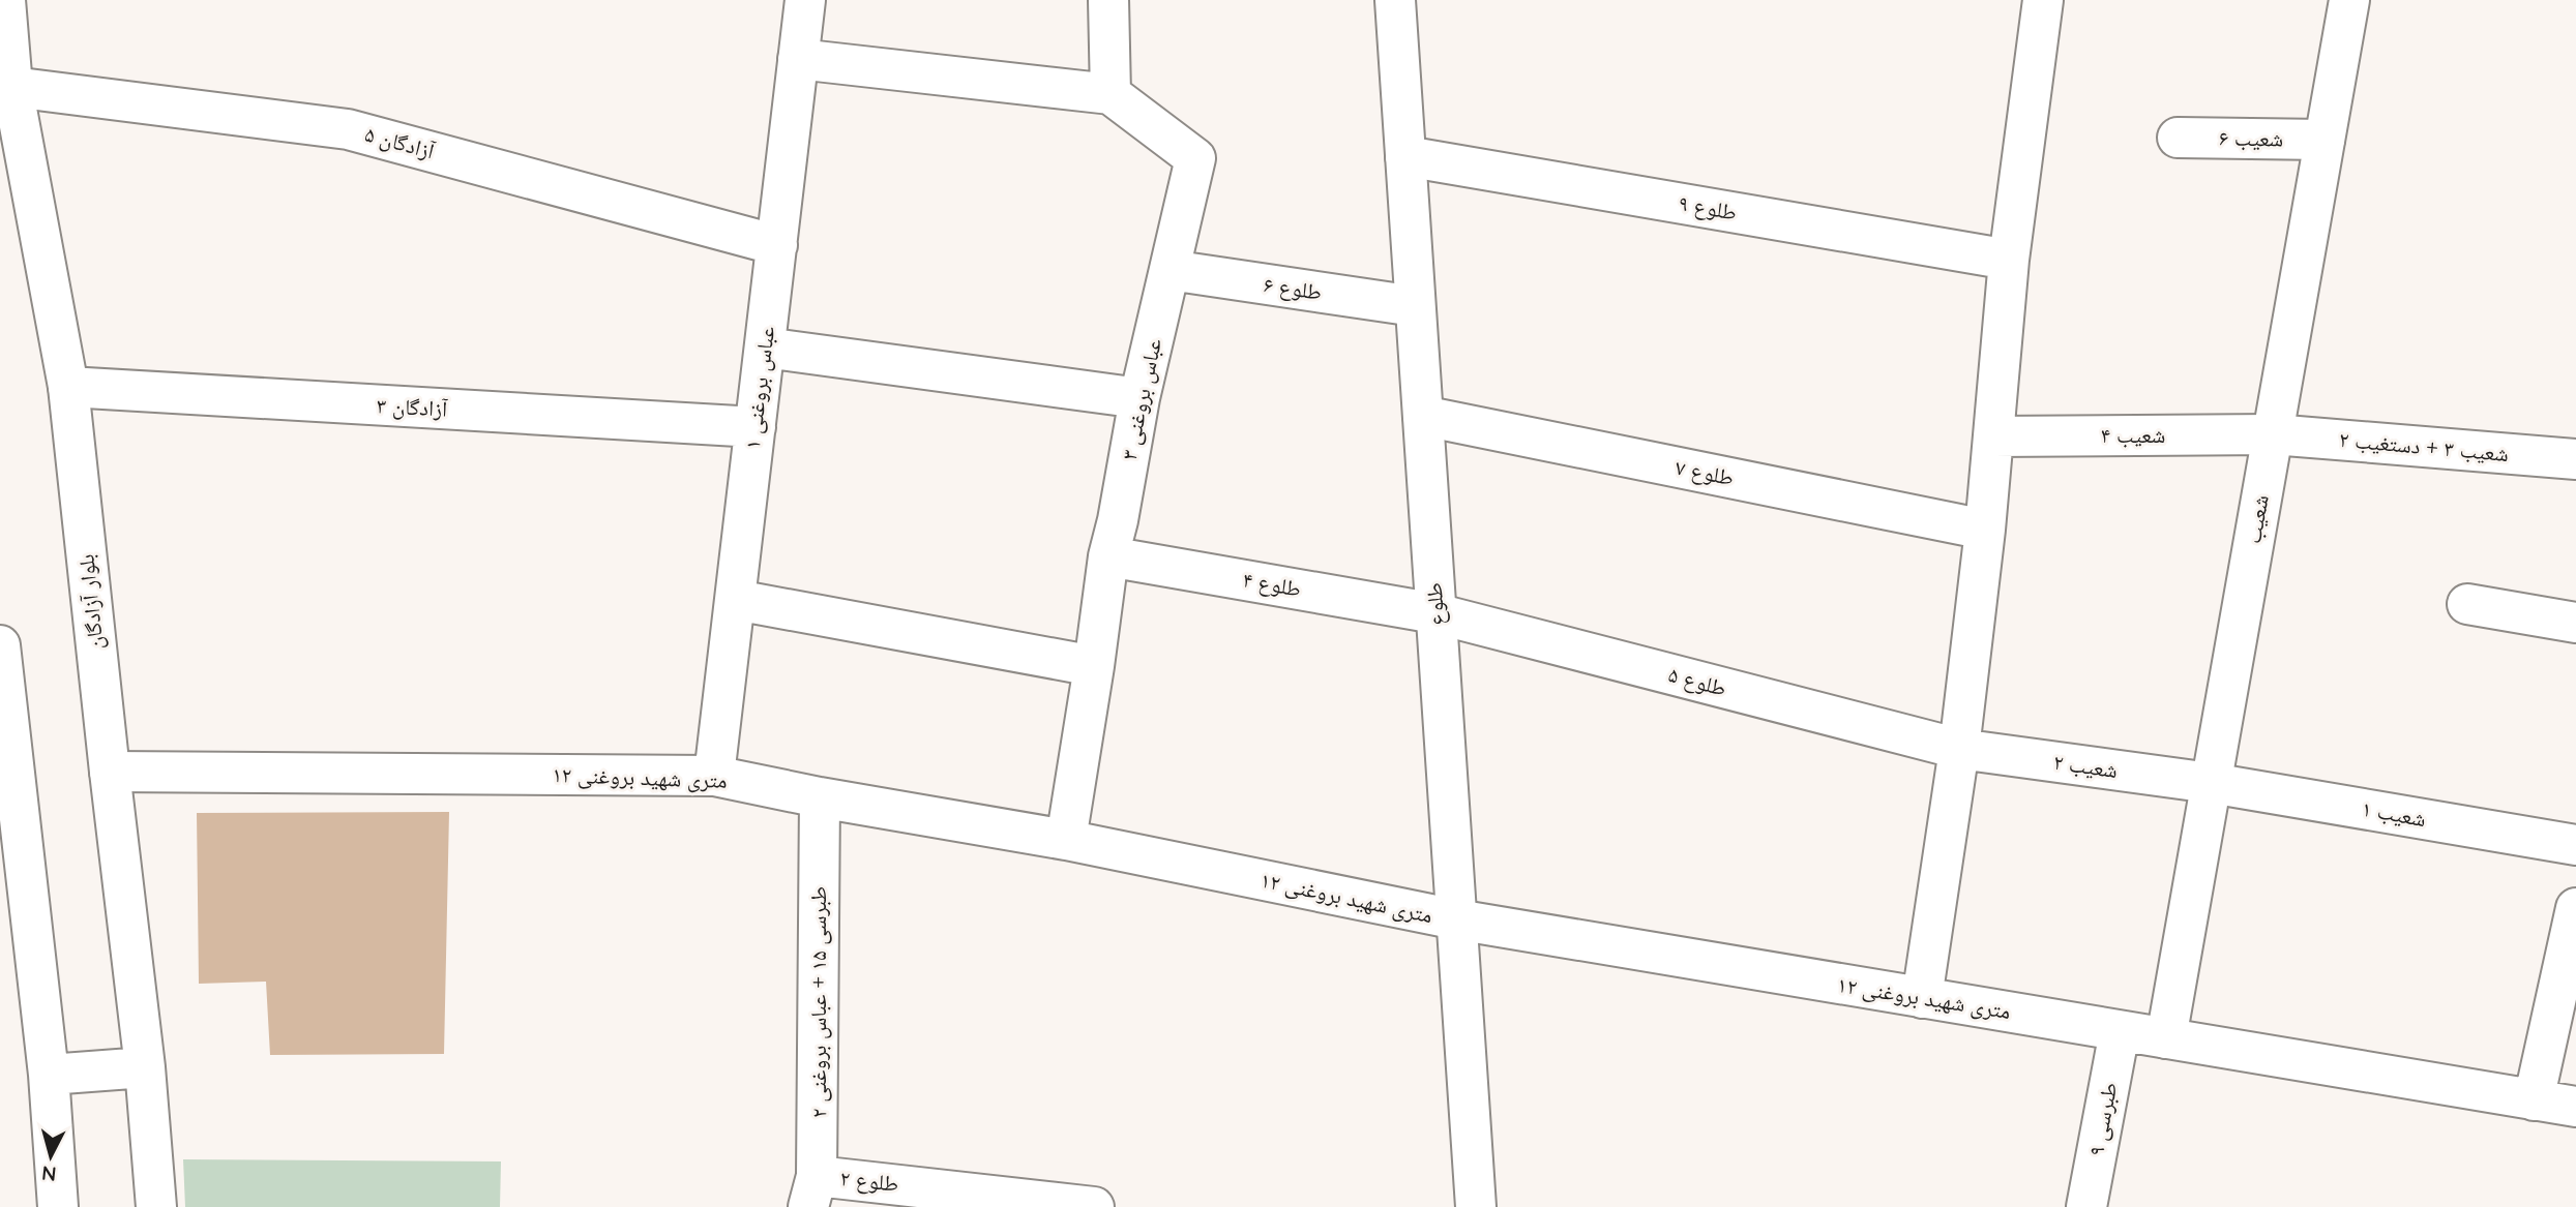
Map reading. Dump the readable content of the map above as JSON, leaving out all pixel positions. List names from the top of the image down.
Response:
{
  "streets": {
    "street": [
      "شعیب ۶",
      "آزادگان ۵",
      "طلوع ۹",
      "طلوع ۶",
      "عباس بروغنی ۱",
      "عباس بروغنی ۳",
      "آزادگان ۳",
      "شعیب ۴",
      "شعیب ۳ + دستغیب ۲",
      "طلوع ۷",
      "شعیب",
      "طلوع ۴",
      "بلوار آزادگان",
      "طلوع",
      "طلوع ۵",
      "شعیب ۲",
      "۱۲ متری شهید بروغنی",
      "شعیب ۱",
      "طبرسی ۱۵ + عباس بروغنی ۲",
      "طبرسی ۹",
      "طلوع ۲"
    ]
  },
  "crossings": [
    ["شعیب ۶", "شعیب"],
    ["آزادگان ۵", "عباس بروغنی ۱"],
    ["آزادگان ۵", "بلوار آزادگان"],
    ["طلوع ۹", "طلوع"],
    ["طلوع ۶", "عباس بروغنی ۳"],
    ["طلوع ۶", "طلوع"],
    ["عباس بروغنی ۱", "آزادگان ۳"],
    ["عباس بروغنی ۱", "۱۲ متری شهید بروغنی"],
    ["عباس بروغنی ۳", "طلوع ۴"],
    ["عباس بروغنی ۳", "۱۲ متری شهید بروغنی"],
    ["آزادگان ۳", "بلوار آزادگان"],
    ["شعیب ۴", "شعیب ۳ + دستغیب ۲"],
    ["شعیب ۴", "شعیب"],
    ["شعیب ۳ + دستغیب ۲", "شعیب"],
    ["طلوع ۷", "طلوع"],
    ["شعیب", "شعیب ۲"],
    ["شعیب", "۱۲ متری شهید بروغنی"],
    ["شعیب", "شعیب ۱"],
    ["طلوع ۴", "طلوع"],
    ["طلوع ۴", "طلوع ۵"],
    ["بلوار آزادگان", "۱۲ متری شهید بروغنی"],
    ["طلوع", "طلوع ۵"],
    ["طلوع", "۱۲ متری شهید بروغنی"],
    ["طلوع ۵", "شعیب ۲"],
    ["شعیب ۲", "شعیب ۱"],
    ["۱۲ متری شهید بروغنی", "طبرسی ۱۵ + عباس بروغنی ۲"],
    ["۱۲ متری شهید بروغنی", "طبرسی ۹"],
    ["طبرسی ۱۵ + عباس بروغنی ۲", "طلوع ۲"]
  ],
  "north": "bottom"
}
